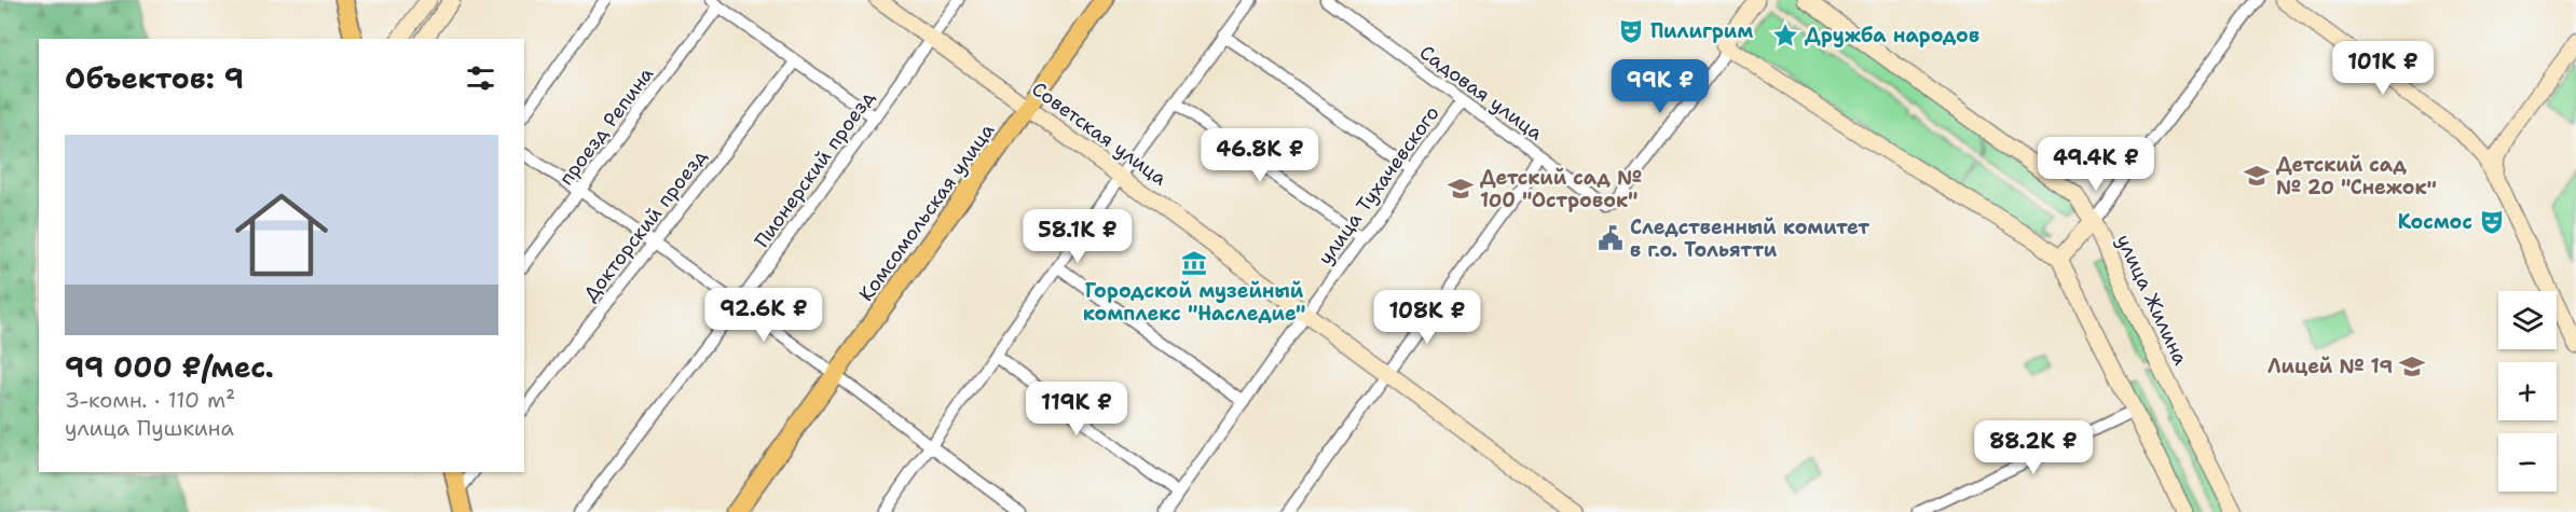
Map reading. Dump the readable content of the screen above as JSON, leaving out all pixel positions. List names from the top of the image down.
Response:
{
  "streets": {
    "main road": ["Советская улица", "Комсомольская улица", "улица Жилина"],
    "street": [
      "Садовая улица",
      "проезд Репина",
      "Пионерский проезд",
      "улица Тухачевского",
      "Докторский проезд"
    ]
  },
  "crossings": [
    ["Садовая улица", "улица Тухачевского"],
    ["Советская улица", "Пионерский проезд"],
    ["Советская улица", "улица Тухачевского"],
    ["Советская улица", "Комсомольская улица"]
  ],
  "places": {
    "theatre": ["Пилигрим", "Космос"],
    "place": ["Дружба народов"],
    "school or university": ["Детский сад № 20 \"Снежок\"", "Детский сад № 100 \"Островок\"", "Лицей № 19"],
    "public building": ["Следственный комитет в г.о. Тольятти"],
    "museum": ["Городской музейный комплекс \"Наследие\""]
  },
  "page": {
    "heading": "Объектов: 9",
    "price": [
      "101K ₽",
      "99K ₽",
      "46.8K ₽",
      "49.4K ₽",
      "58.1K ₽",
      "92.6K ₽",
      "108K ₽",
      "119K ₽",
      "88.2K ₽"
    ],
    "list": [
      {
        "name": "99 000 ₽/мес.",
        "note": "3-комн. · 110 m² · улица Пушкина"
      }
    ],
    "map_buttons": ["+", "−"]
  }
}
